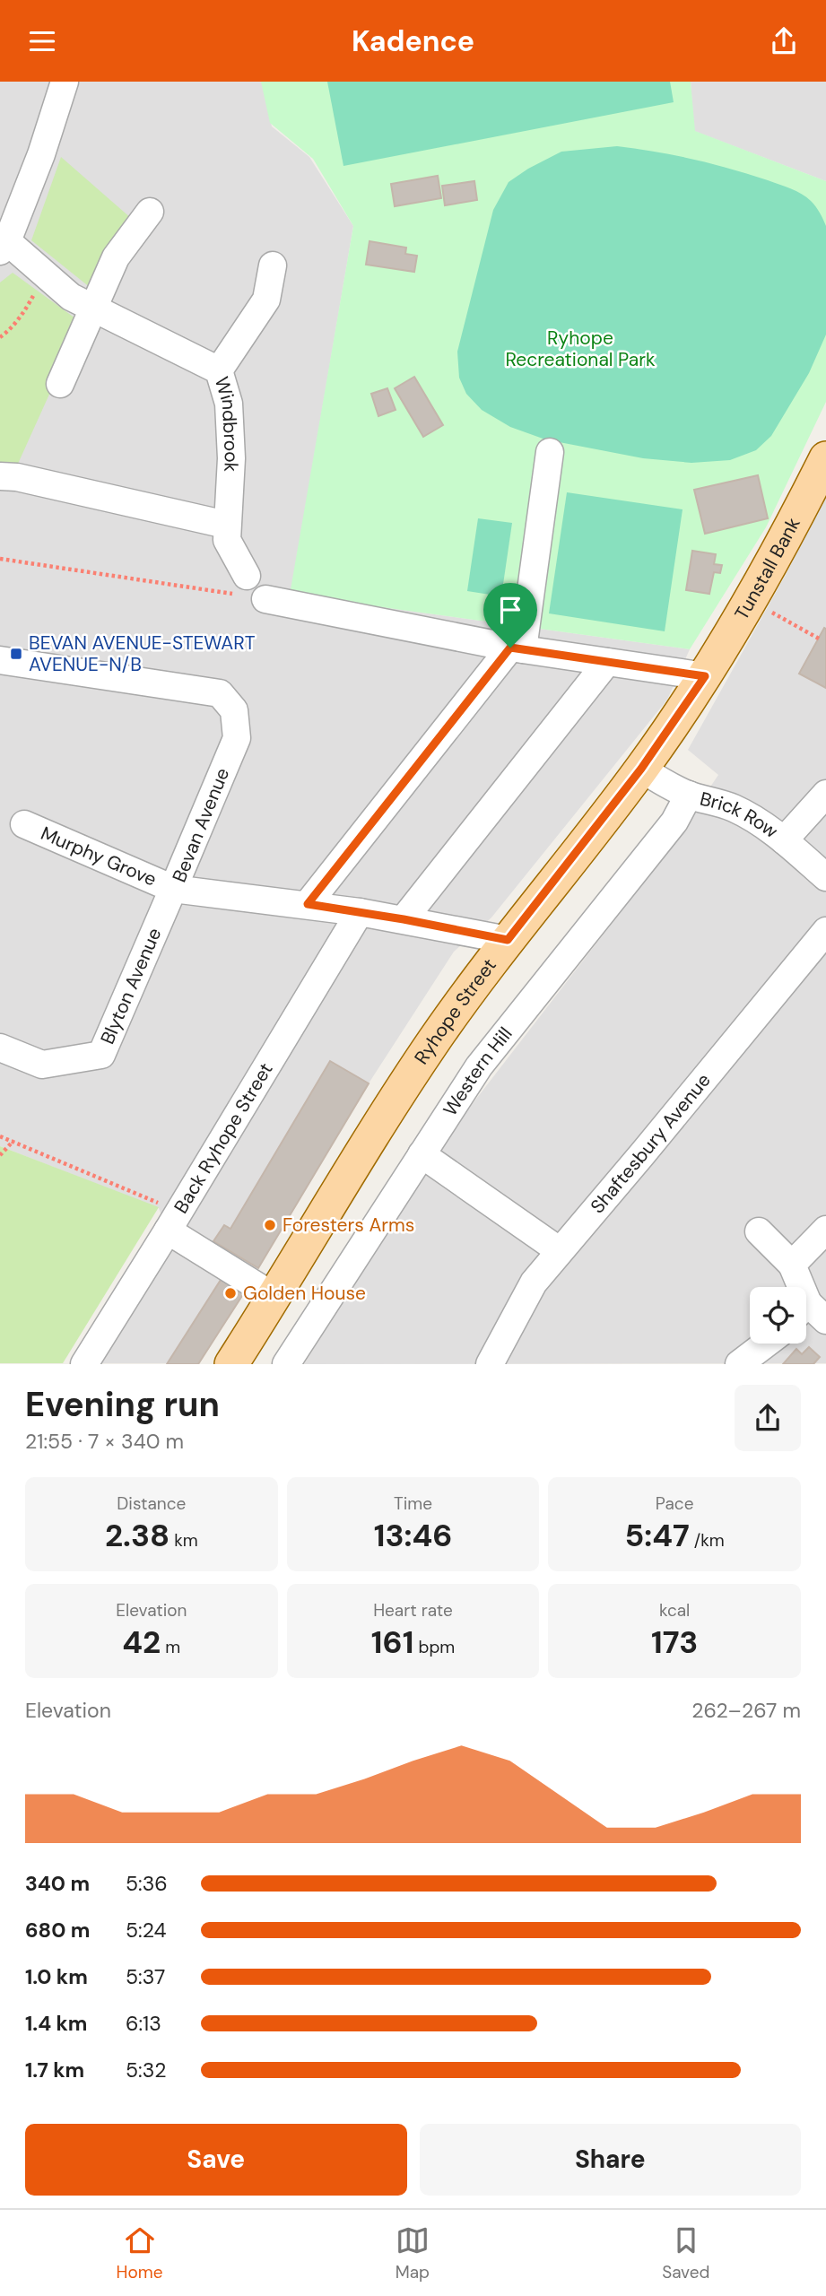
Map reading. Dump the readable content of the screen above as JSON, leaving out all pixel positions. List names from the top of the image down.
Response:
{
  "streets": {
    "main road": ["Tunstall Bank", "Ryhope Street"],
    "street": [
      "Windbrook",
      "Brick Row",
      "Bevan Avenue",
      "Murphy Grove",
      "Blyton Avenue",
      "Western Hill",
      "Back Ryhope Street",
      "Shaftesbury Avenue"
    ]
  },
  "crossings": [
    ["Tunstall Bank", "Ryhope Street"],
    ["Brick Row", "Ryhope Street"],
    ["Brick Row", "Western Hill"],
    ["Bevan Avenue", "Murphy Grove"],
    ["Bevan Avenue", "Blyton Avenue"],
    ["Bevan Avenue", "Ryhope Street"],
    ["Bevan Avenue", "Back Ryhope Street"],
    ["Murphy Grove", "Blyton Avenue"]
  ],
  "parks": ["Ryhope Recreational Park"],
  "places": {
    "transit": ["BEVAN AVENUE-STEWART AVENUE-N/B"],
    "other": ["Foresters Arms", "Golden House"]
  },
  "page": {
    "header": "Kadence",
    "heading": ["Evening run", "21:55 · 7 × 340 m"],
    "stats": [
      ["Distance", "2.38 km"],
      ["Time", "13:46"],
      ["Pace", "5:47 /km"],
      ["Elevation", "42 m"],
      ["Heart rate", "161 bpm"],
      ["kcal", "173"]
    ],
    "chart": ["Elevation", "262–267 m"],
    "list": [
      {
        "name": "340 m",
        "note": "5:36"
      },
      {
        "name": "680 m",
        "note": "5:24"
      },
      {
        "name": "1.0 km",
        "note": "5:37"
      },
      {
        "name": "1.4 km",
        "note": "6:13"
      },
      {
        "name": "1.7 km",
        "note": "5:32"
      }
    ],
    "buttons": ["Save", "Share"],
    "tabs": ["Home", "Map", "Saved"]
  }
}
